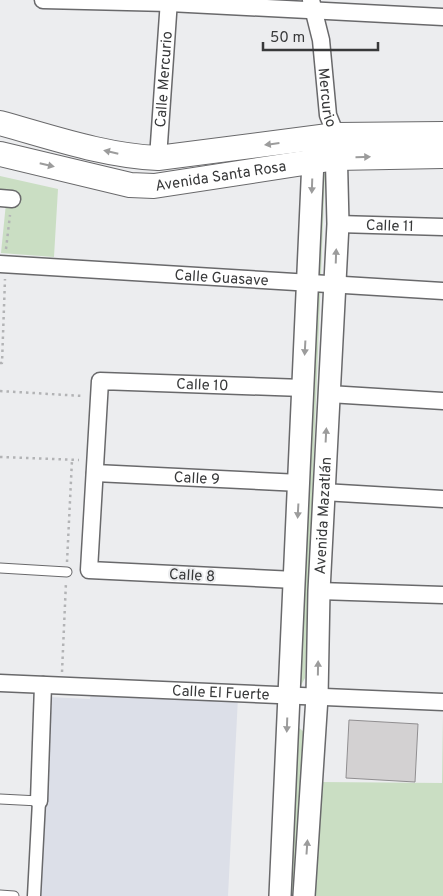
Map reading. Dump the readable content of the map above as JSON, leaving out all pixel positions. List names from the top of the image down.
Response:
{
  "streets": {
    "main road": ["Avenida Santa Rosa"],
    "street": [
      "Calle Mercurio",
      "Mercurio",
      "Calle 11",
      "Calle Guasave",
      "Calle 10",
      "Calle 9",
      "Avenida Mazatlán",
      "Calle 8",
      "Calle El Fuerte"
    ]
  },
  "crossings": [
    ["Calle Mercurio", "Avenida Santa Rosa"],
    ["Mercurio", "Avenida Santa Rosa"],
    ["Mercurio", "Avenida Mazatlán"],
    ["Avenida Santa Rosa", "Avenida Mazatlán"],
    ["Calle 11", "Avenida Mazatlán"],
    ["Calle Guasave", "Avenida Mazatlán"],
    ["Calle 10", "Avenida Mazatlán"],
    ["Calle 9", "Avenida Mazatlán"],
    ["Calle 9", "Calle 8"],
    ["Avenida Mazatlán", "Calle 8"],
    ["Avenida Mazatlán", "Calle El Fuerte"]
  ],
  "scale_bar": "50 m"
}
